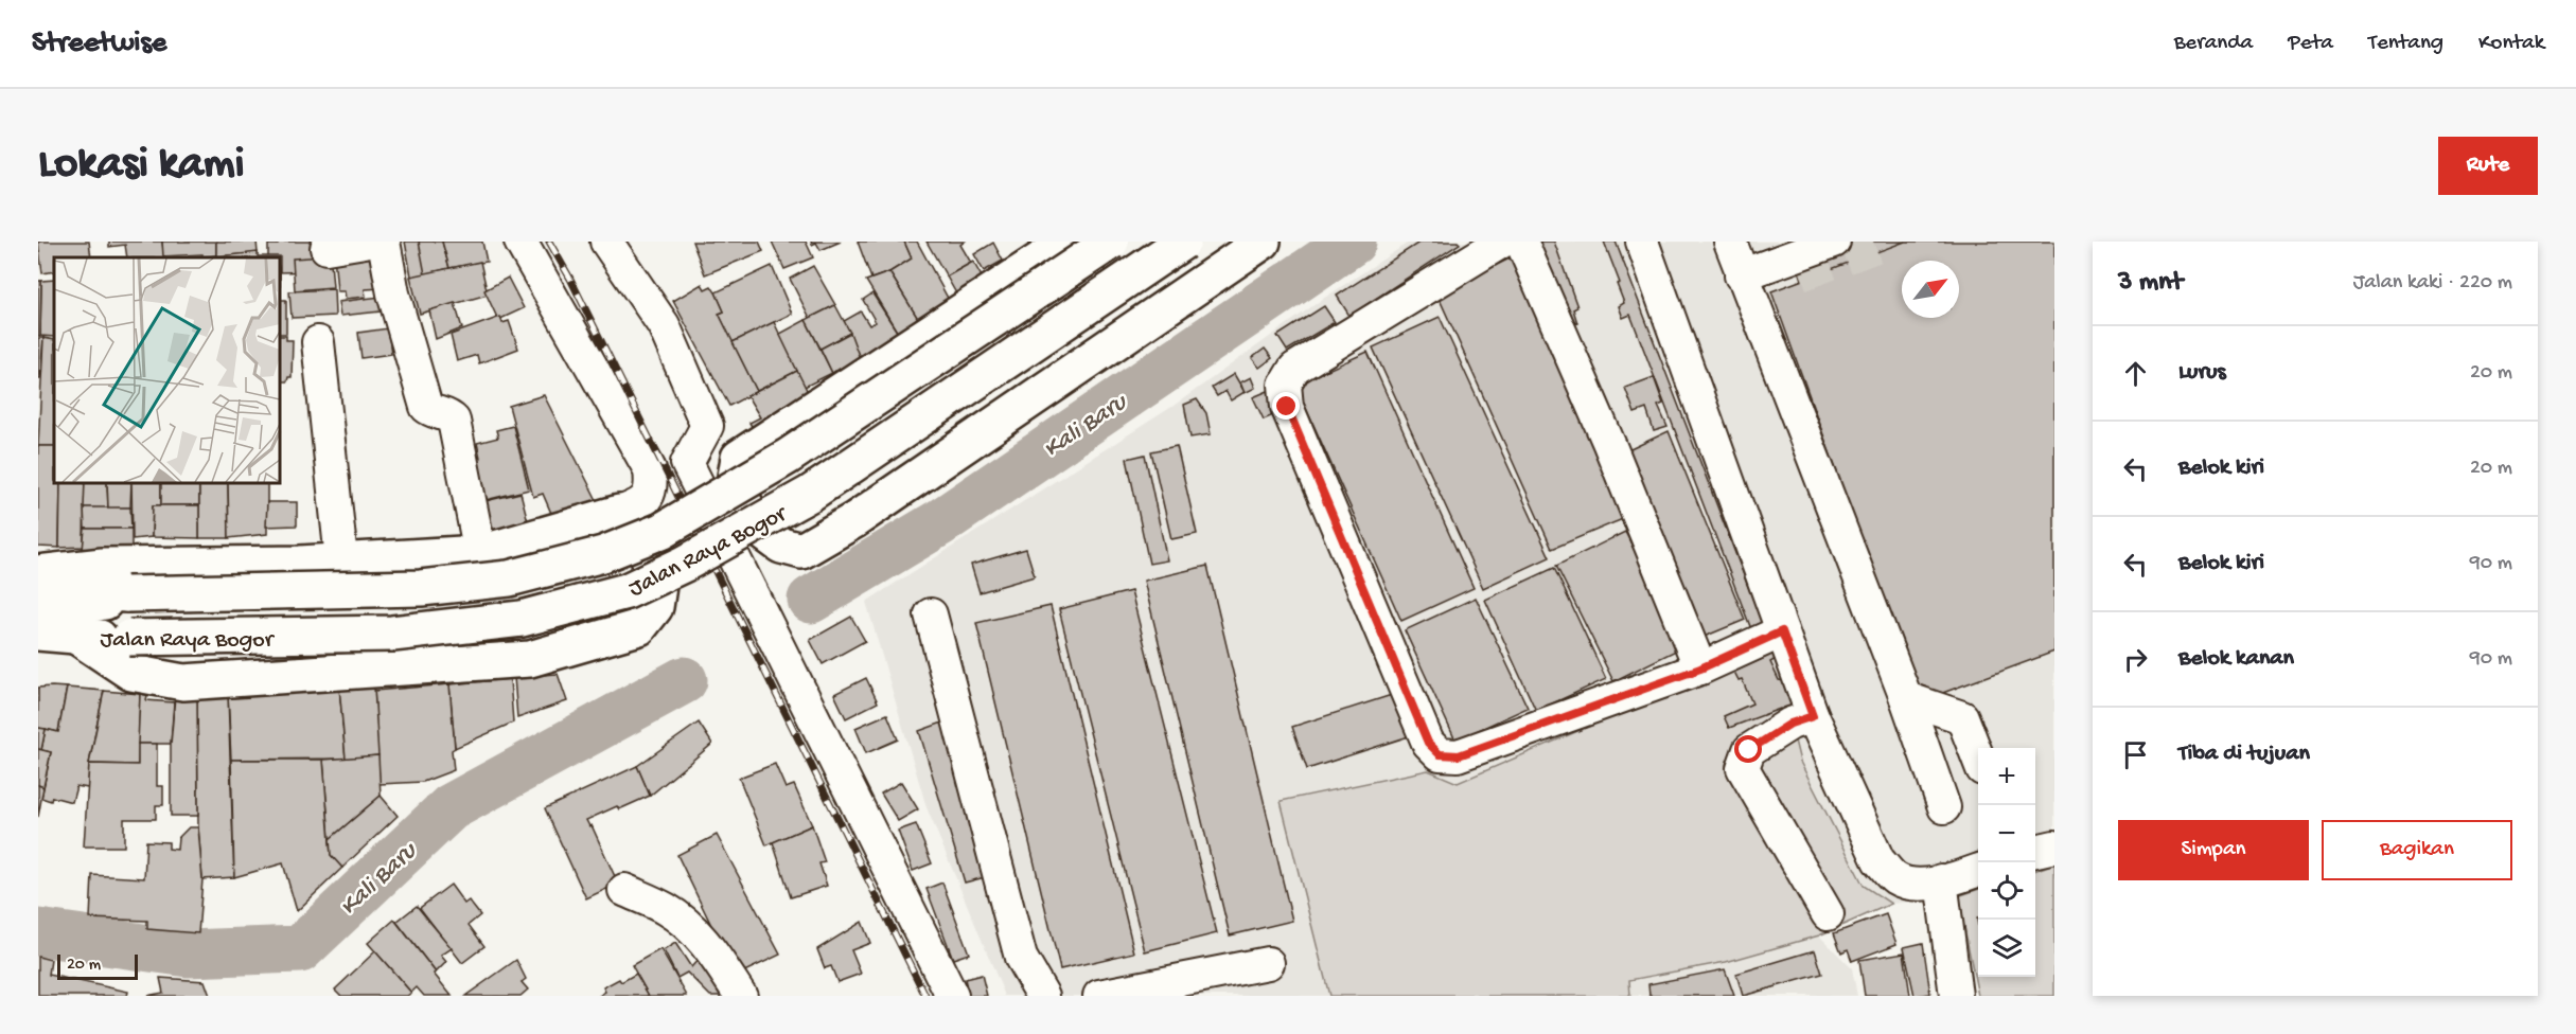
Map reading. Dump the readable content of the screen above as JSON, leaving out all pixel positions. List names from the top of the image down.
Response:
{
  "streets": {
    "main road": ["Jalan Raya Bogor"]
  },
  "water": ["Kali Baru"],
  "scale_bar": "20 m",
  "north": "top right",
  "page": {
    "header": "Streetwise",
    "nav": [
      "Beranda",
      "Peta",
      "Tentang",
      "Kontak"
    ],
    "buttons": [
      "Rute",
      ["Simpan", "Bagikan"]
    ],
    "title": "Lokasi kami",
    "heading": ["3 mnt", "Jalan kaki · 220 m"],
    "list": [
      ["Lurus", "20 m"],
      ["Belok kiri", "20 m"],
      ["Belok kiri", "90 m"],
      ["Belok kanan", "90 m"],
      "Tiba di tujuan"
    ],
    "map_buttons": ["+", "−"],
    "scale": "20 m"
  }
}
